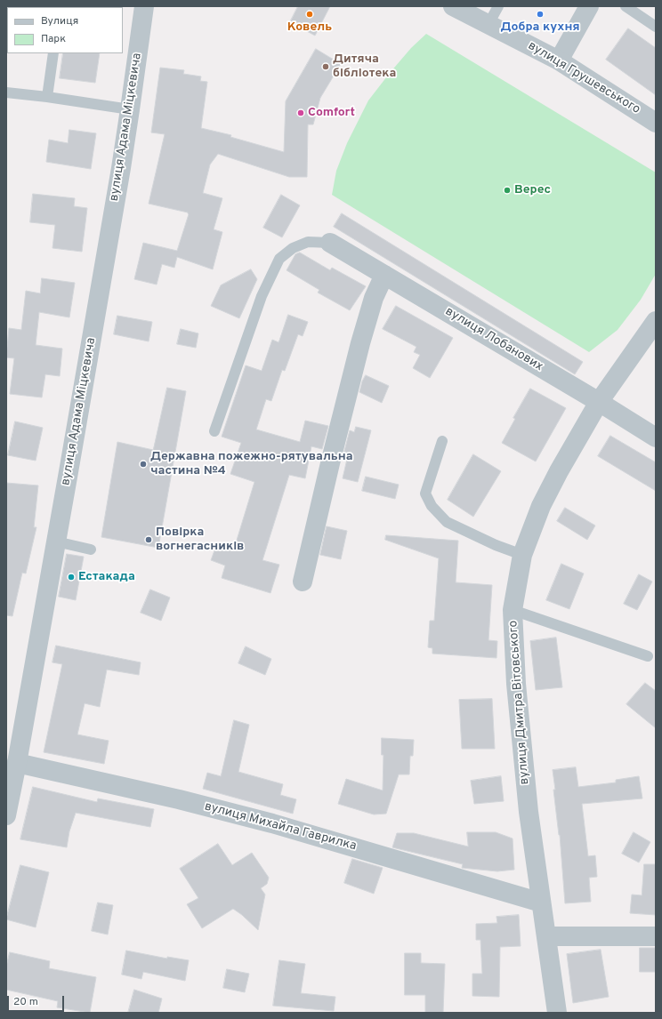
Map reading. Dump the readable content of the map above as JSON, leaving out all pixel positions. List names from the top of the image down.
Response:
{
  "streets": {
    "street": [
      "вулиця Грушевського",
      "вулиця Адама Міцкевича",
      "вулиця Лобанових",
      "вулиця Дмитра Вітовського",
      "вулиця Михайла Гаврилка"
    ]
  },
  "crossings": [
    ["вулиця Адама Міцкевича", "вулиця Михайла Гаврилка"],
    ["вулиця Лобанових", "вулиця Дмитра Вітовського"],
    ["вулиця Дмитра Вітовського", "вулиця Михайла Гаврилка"]
  ],
  "places": [
    "Ковель",
    "Добра кухня",
    "Дитяча бібліотека",
    "Comfort",
    "Верес",
    "Державна пожежно-рятувальна частина №4",
    "Повірка вогнегасників",
    "Естакада"
  ],
  "legend": ["Вулиця", "Парк"],
  "scale_bar": "20 m"
}
